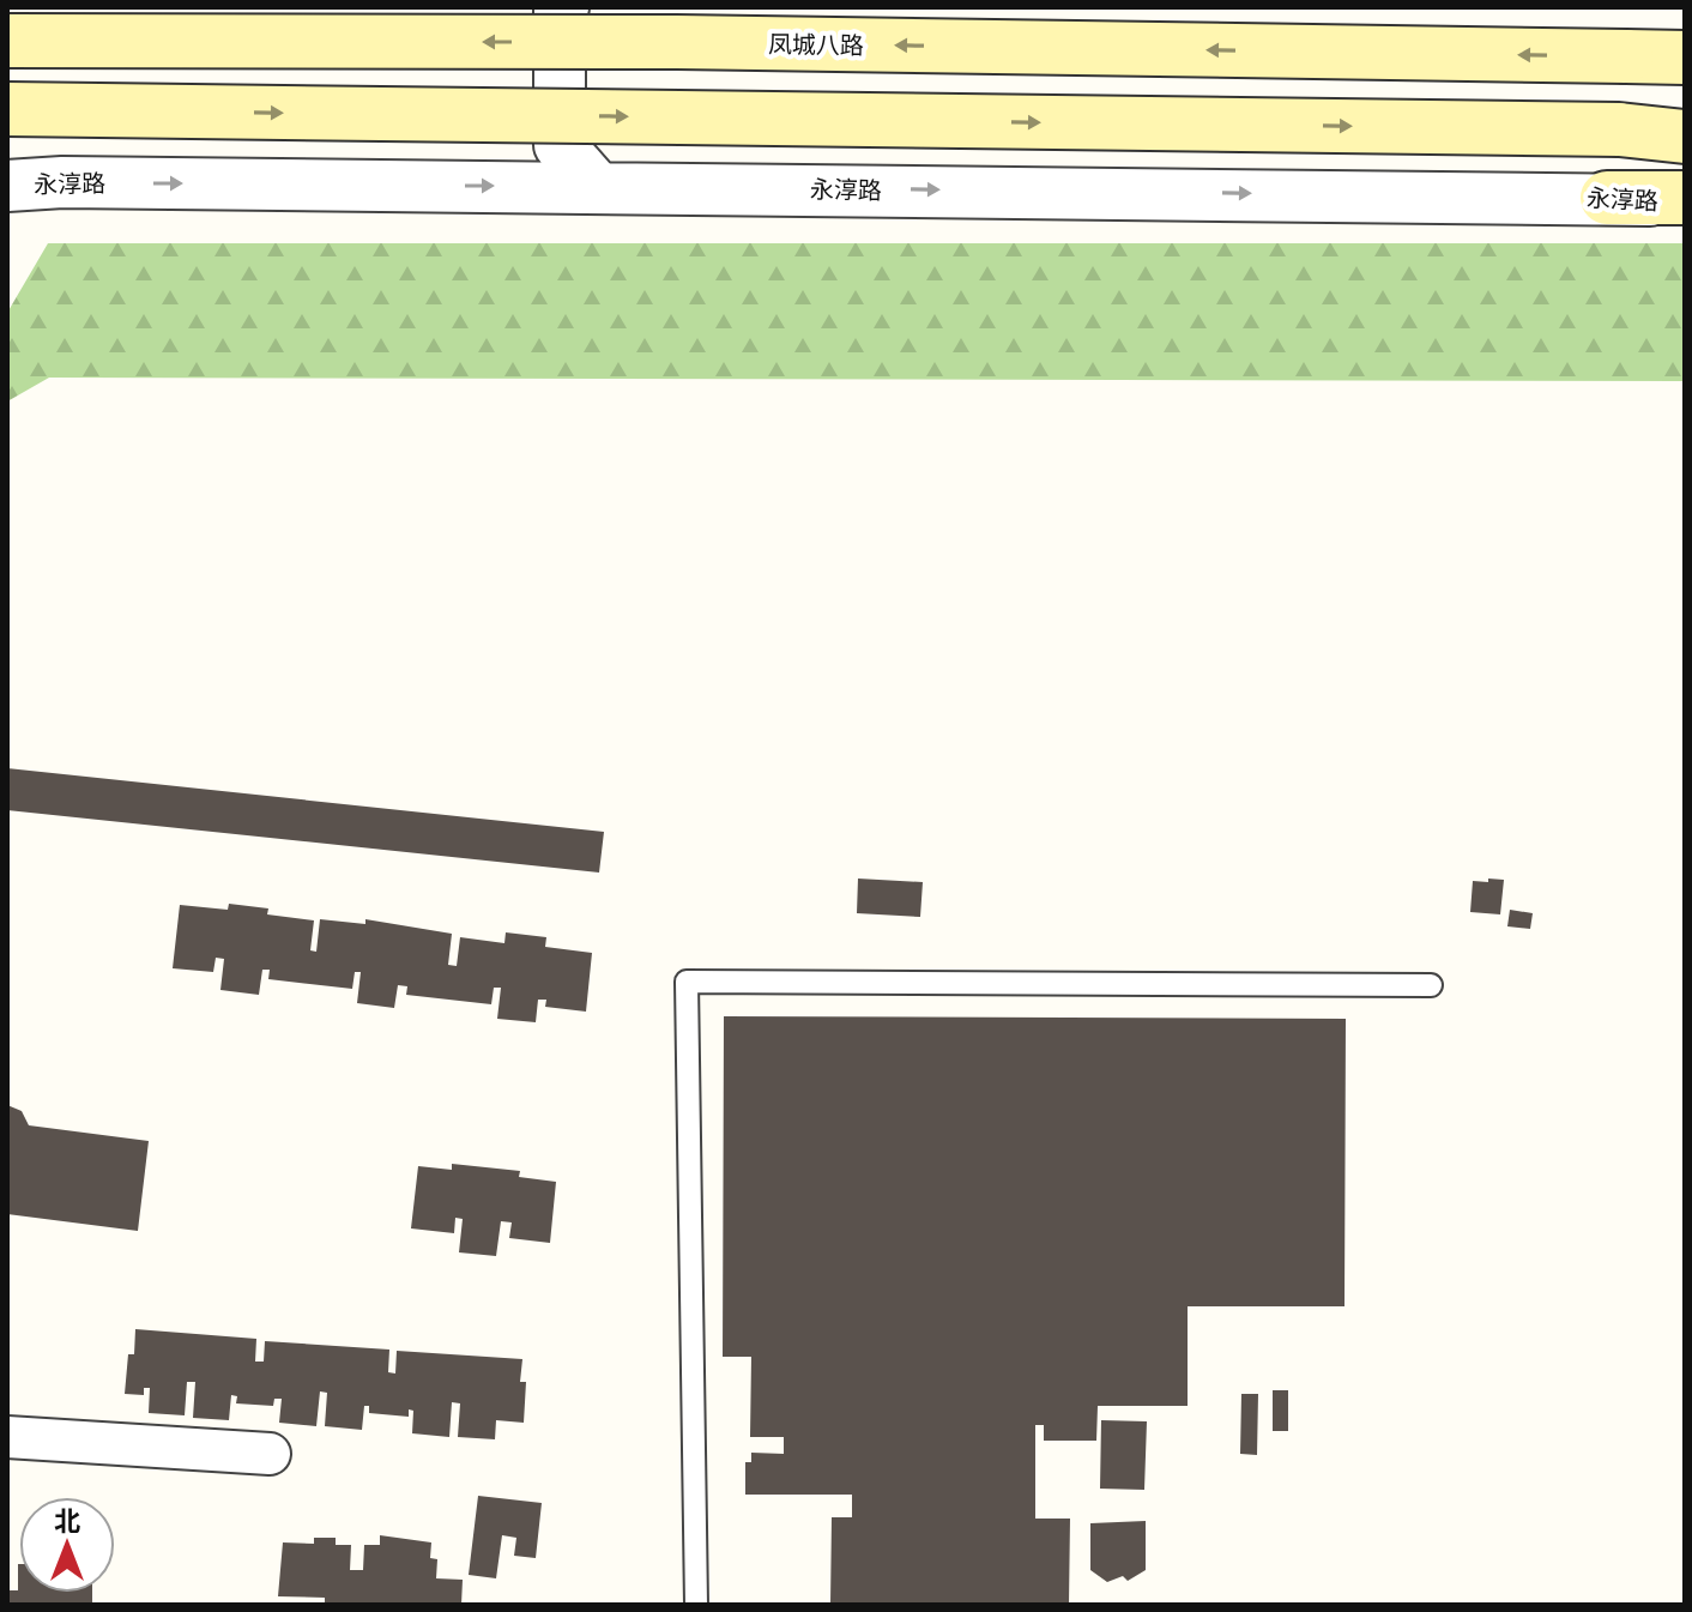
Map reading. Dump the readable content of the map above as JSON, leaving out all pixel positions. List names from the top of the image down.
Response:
{
  "streets": {
    "main road": ["凤城八路"],
    "street": ["永淳路"]
  },
  "one_way": ["永淳路"],
  "north": "top"
}
